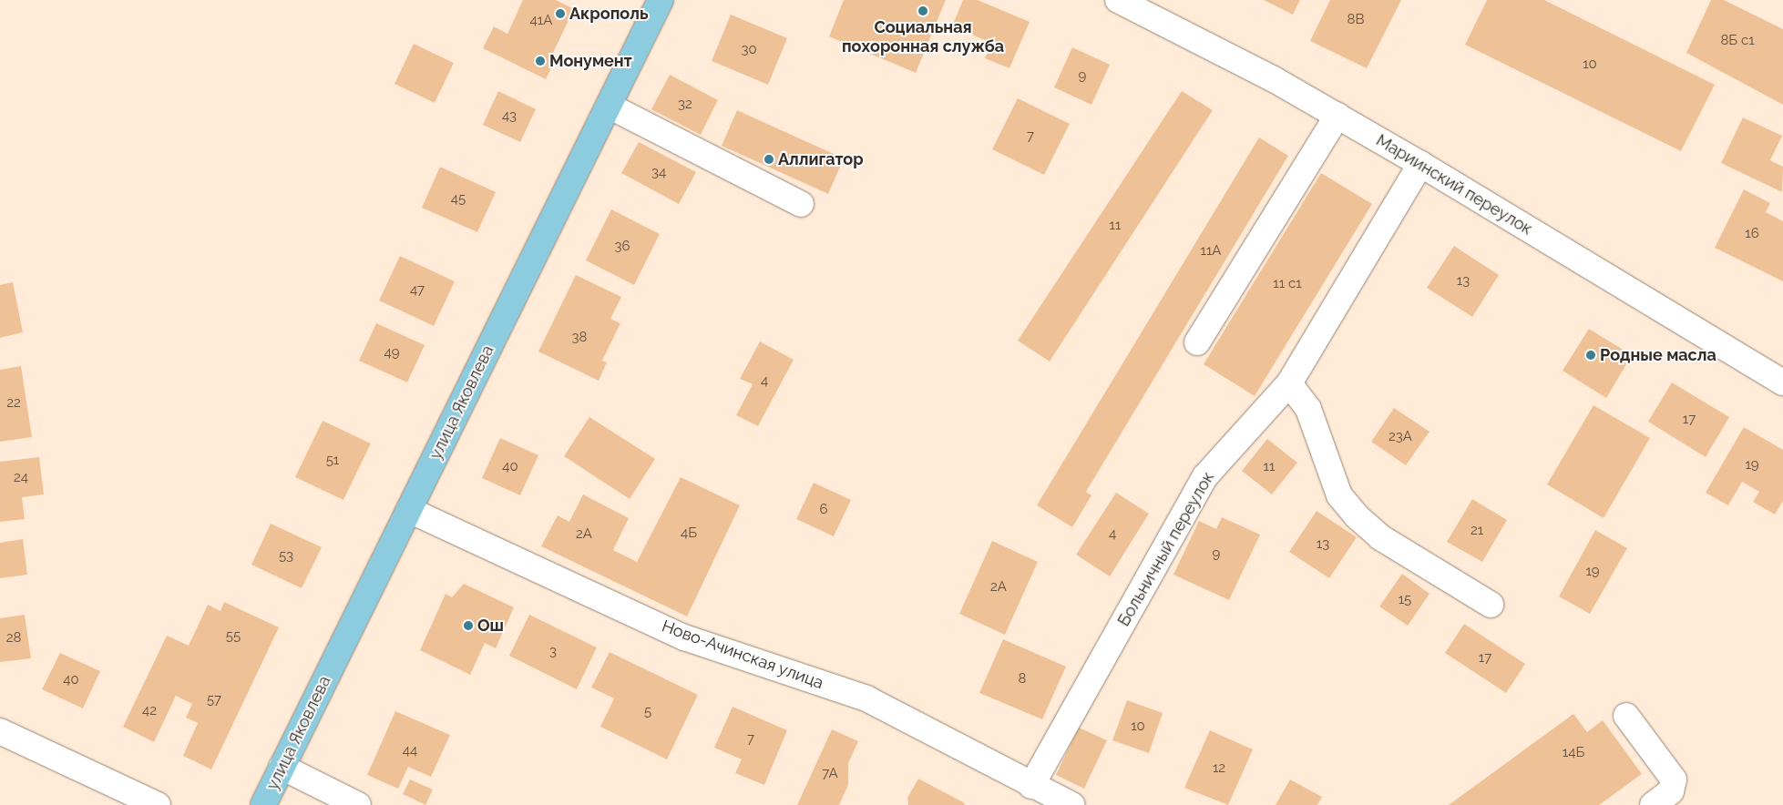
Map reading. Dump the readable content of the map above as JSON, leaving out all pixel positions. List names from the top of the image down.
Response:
{
  "streets": {
    "main road": ["улица Яковлева"],
    "street": ["Мариинский переулок", "Больничный переулок", "Ново-Ачинская улица"]
  },
  "crossings": [
    ["Мариинский переулок", "Больничный переулок"],
    ["улица Яковлева", "Ново-Ачинская улица"],
    ["Больничный переулок", "Ново-Ачинская улица"]
  ],
  "places": [
    "Социальная похоронная служба",
    "Акрополь",
    "Монумент",
    "Аллигатор",
    "Родные масла",
    "Ош"
  ],
  "house_numbers": [
    "8В",
    "41А",
    "8Б с1",
    "30",
    "10",
    "9",
    "32",
    "43",
    "7",
    "34",
    "45",
    "11",
    "16",
    "36",
    "11А",
    "13",
    "11 с1",
    "47",
    "38",
    "49",
    "4",
    "22",
    "17",
    "23А",
    "51",
    "19",
    "40",
    "11",
    "24",
    "6",
    "21",
    "4Б",
    "2А",
    "4",
    "13",
    "9",
    "53",
    "19",
    "2А",
    "15",
    "55",
    "28",
    "3",
    "17",
    "8",
    "40",
    "57",
    "42",
    "5",
    "10",
    "7",
    "44",
    "14Б",
    "12",
    "7А"
  ]
}
